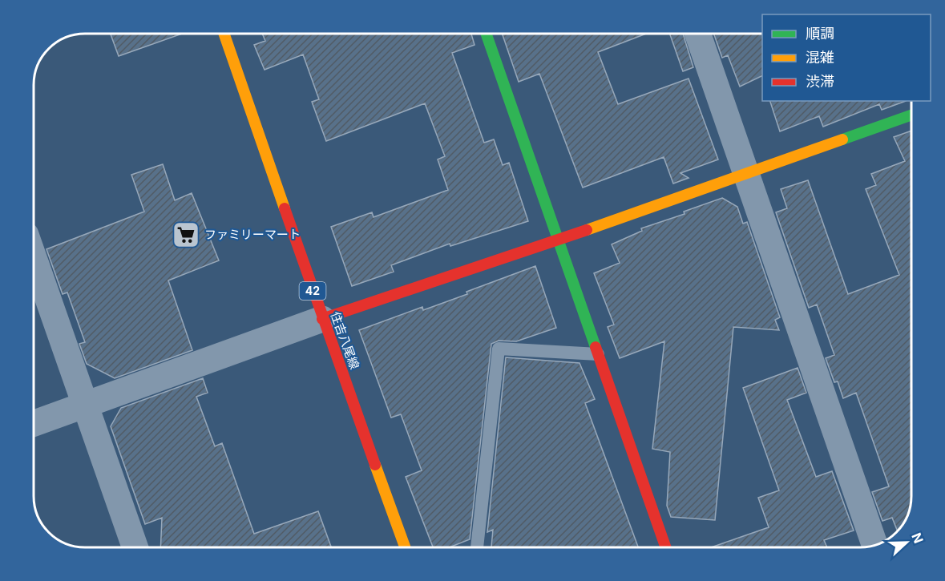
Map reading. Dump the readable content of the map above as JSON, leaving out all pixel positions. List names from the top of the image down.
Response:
{
  "streets": {
    "street": ["42", "住吉八尾線"]
  },
  "places": {
    "supermarket": ["ファミリーマート"]
  },
  "legend": ["順調", "混雑", "渋滞"],
  "north": "right"
}
